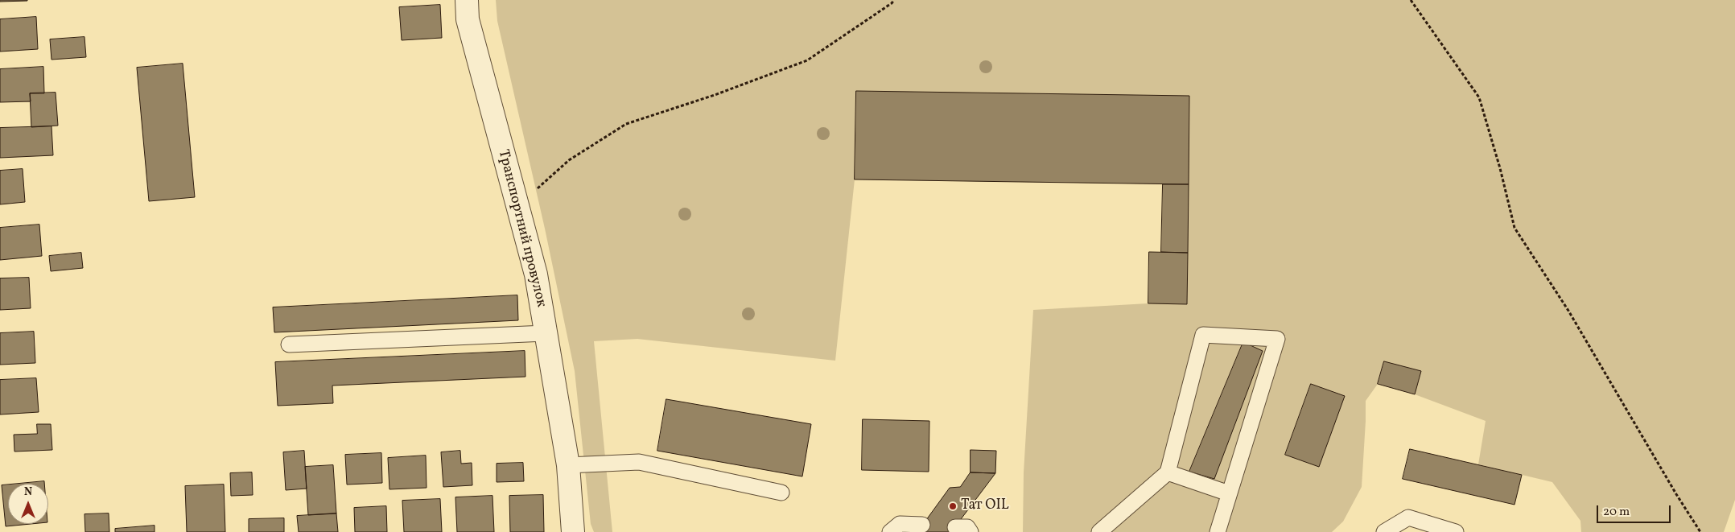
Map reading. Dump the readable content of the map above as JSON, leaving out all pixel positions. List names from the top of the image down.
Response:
{
  "streets": {
    "street": ["Транспортний провулок"]
  },
  "places": ["Тат OIL"],
  "scale_bar": "20 m",
  "north": "top"
}
